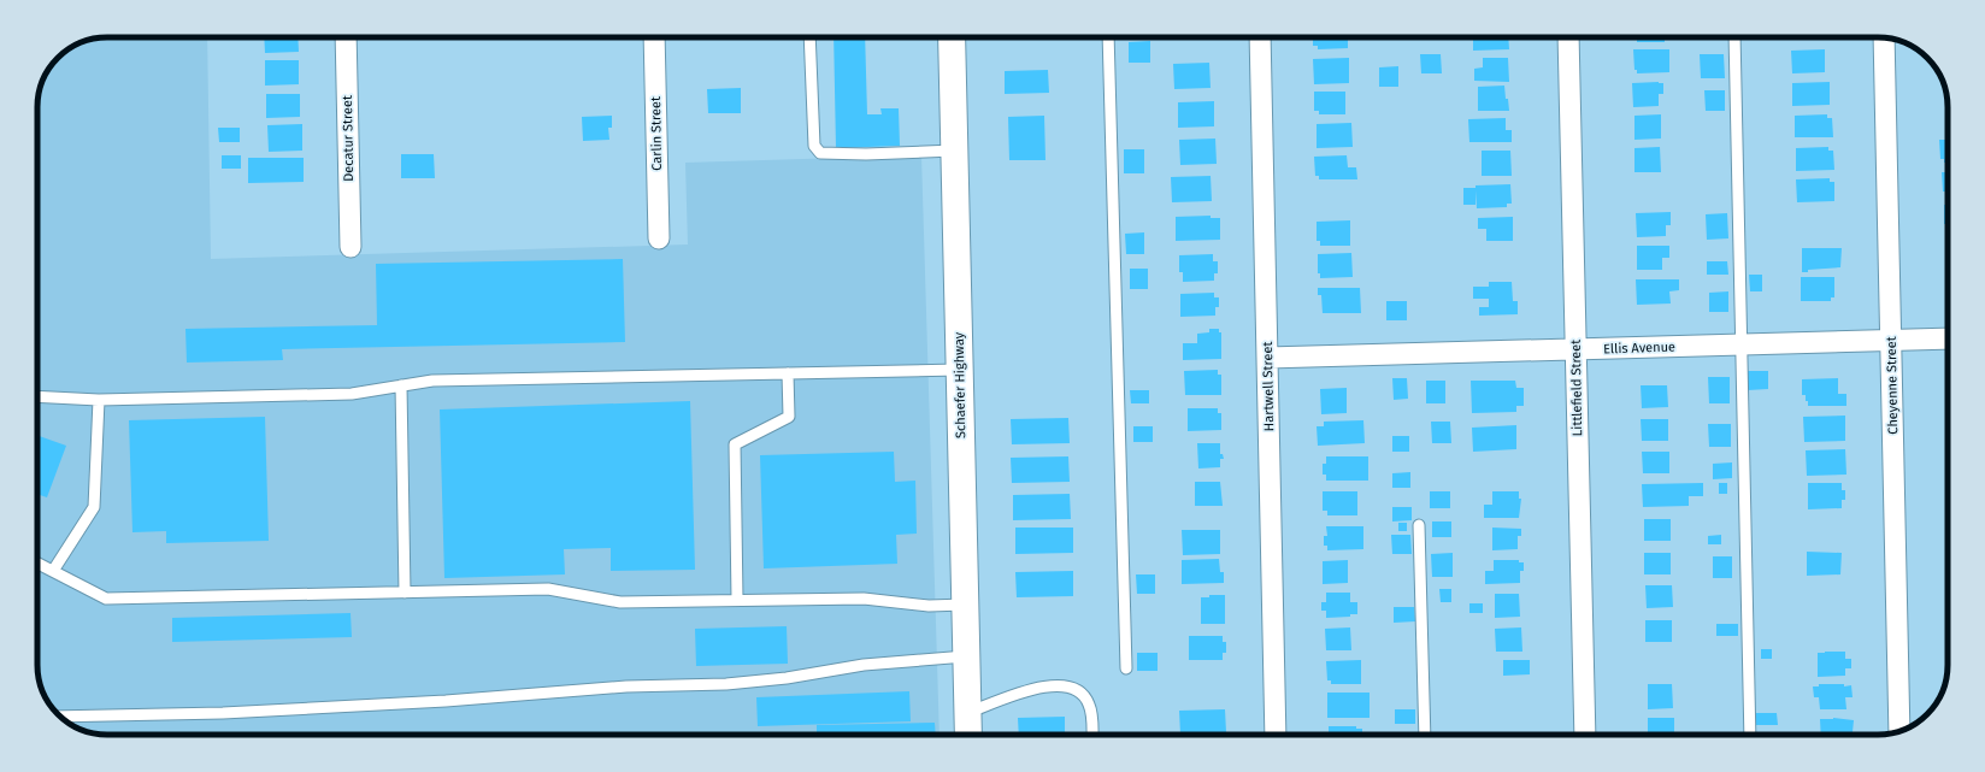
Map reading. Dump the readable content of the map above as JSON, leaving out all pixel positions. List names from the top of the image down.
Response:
{
  "streets": {
    "main road": ["Schaefer Highway"],
    "street": [
      "Carlin Street",
      "Decatur Street",
      "Ellis Avenue",
      "Cheyenne Street",
      "Hartwell Street",
      "Littlefield Street"
    ]
  },
  "crossings": [
    ["Ellis Avenue", "Cheyenne Street"],
    ["Ellis Avenue", "Hartwell Street"],
    ["Ellis Avenue", "Littlefield Street"]
  ]
}
